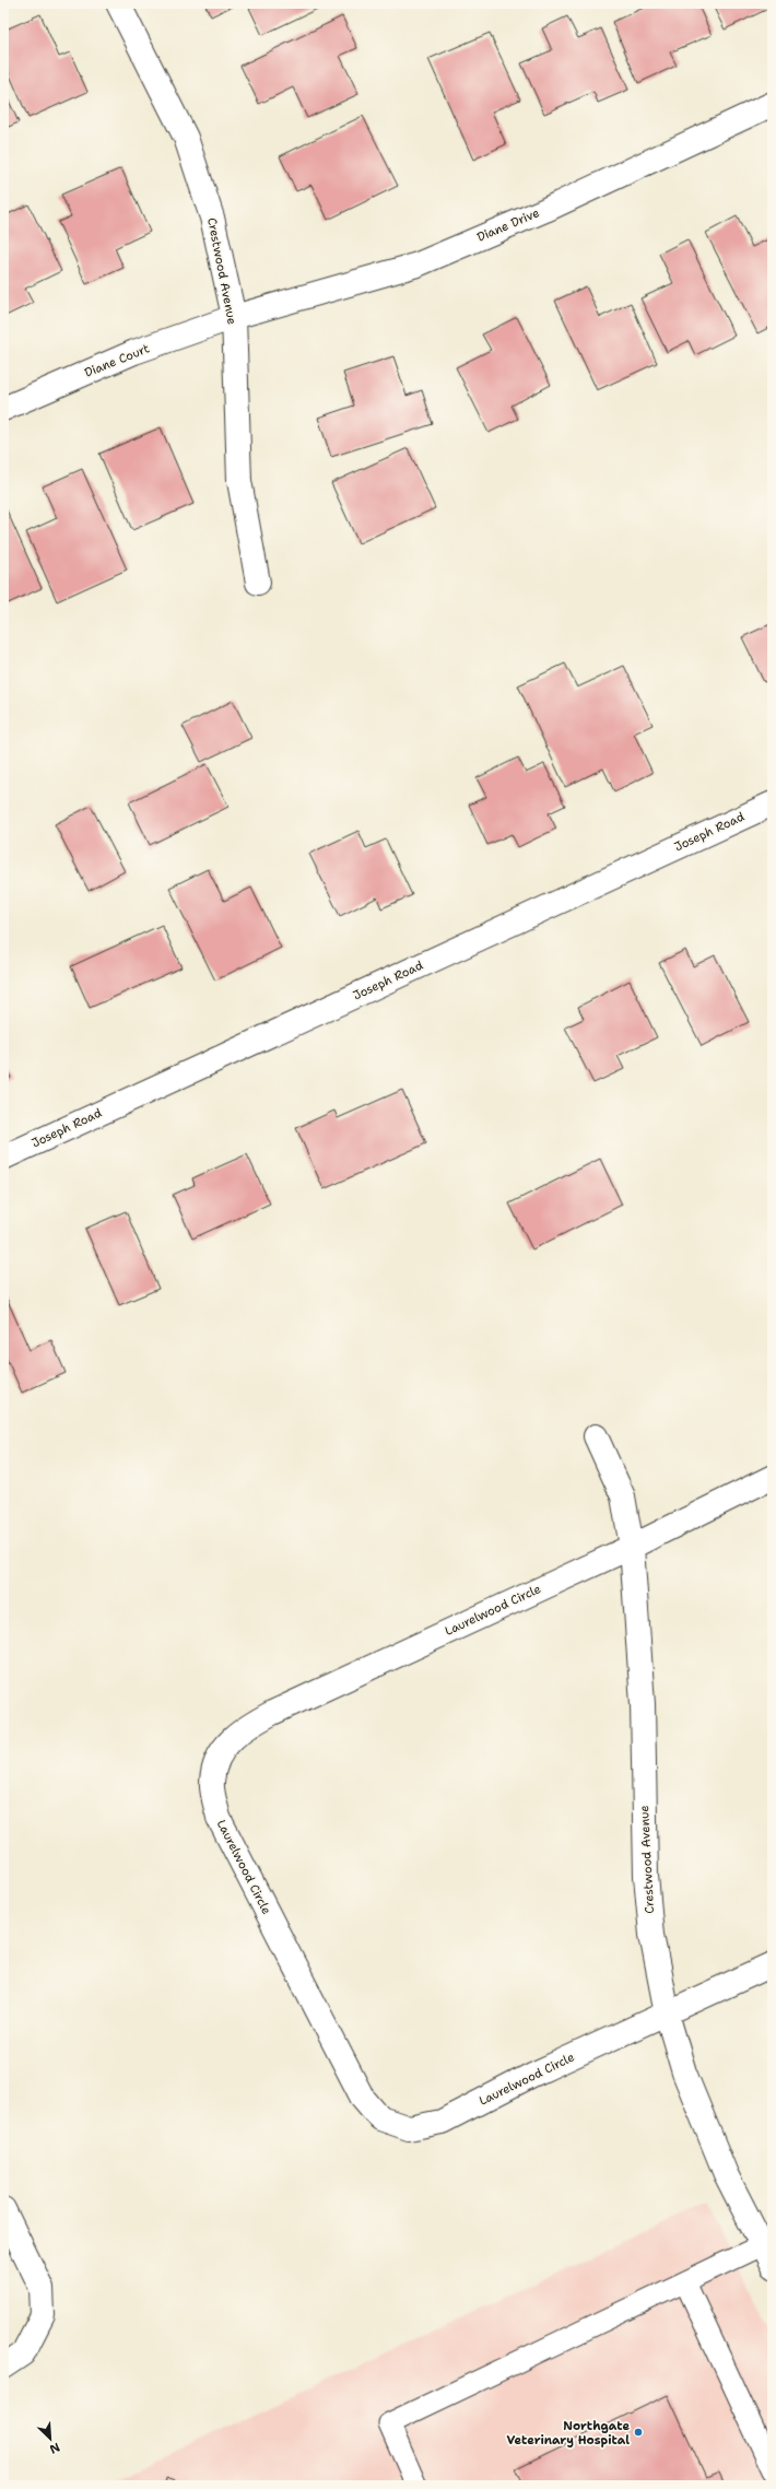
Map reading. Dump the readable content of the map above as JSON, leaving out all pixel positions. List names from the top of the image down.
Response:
{
  "streets": {
    "street": [
      "Diane Drive",
      "Crestwood Avenue",
      "Diane Court",
      "Joseph Road",
      "Laurelwood Circle"
    ]
  },
  "crossings": [
    ["Diane Drive", "Crestwood Avenue"],
    ["Diane Drive", "Diane Court"],
    ["Crestwood Avenue", "Diane Court"],
    ["Crestwood Avenue", "Laurelwood Circle"]
  ],
  "places": ["Northgate Veterinary Hospital"],
  "north": "bottom right"
}
